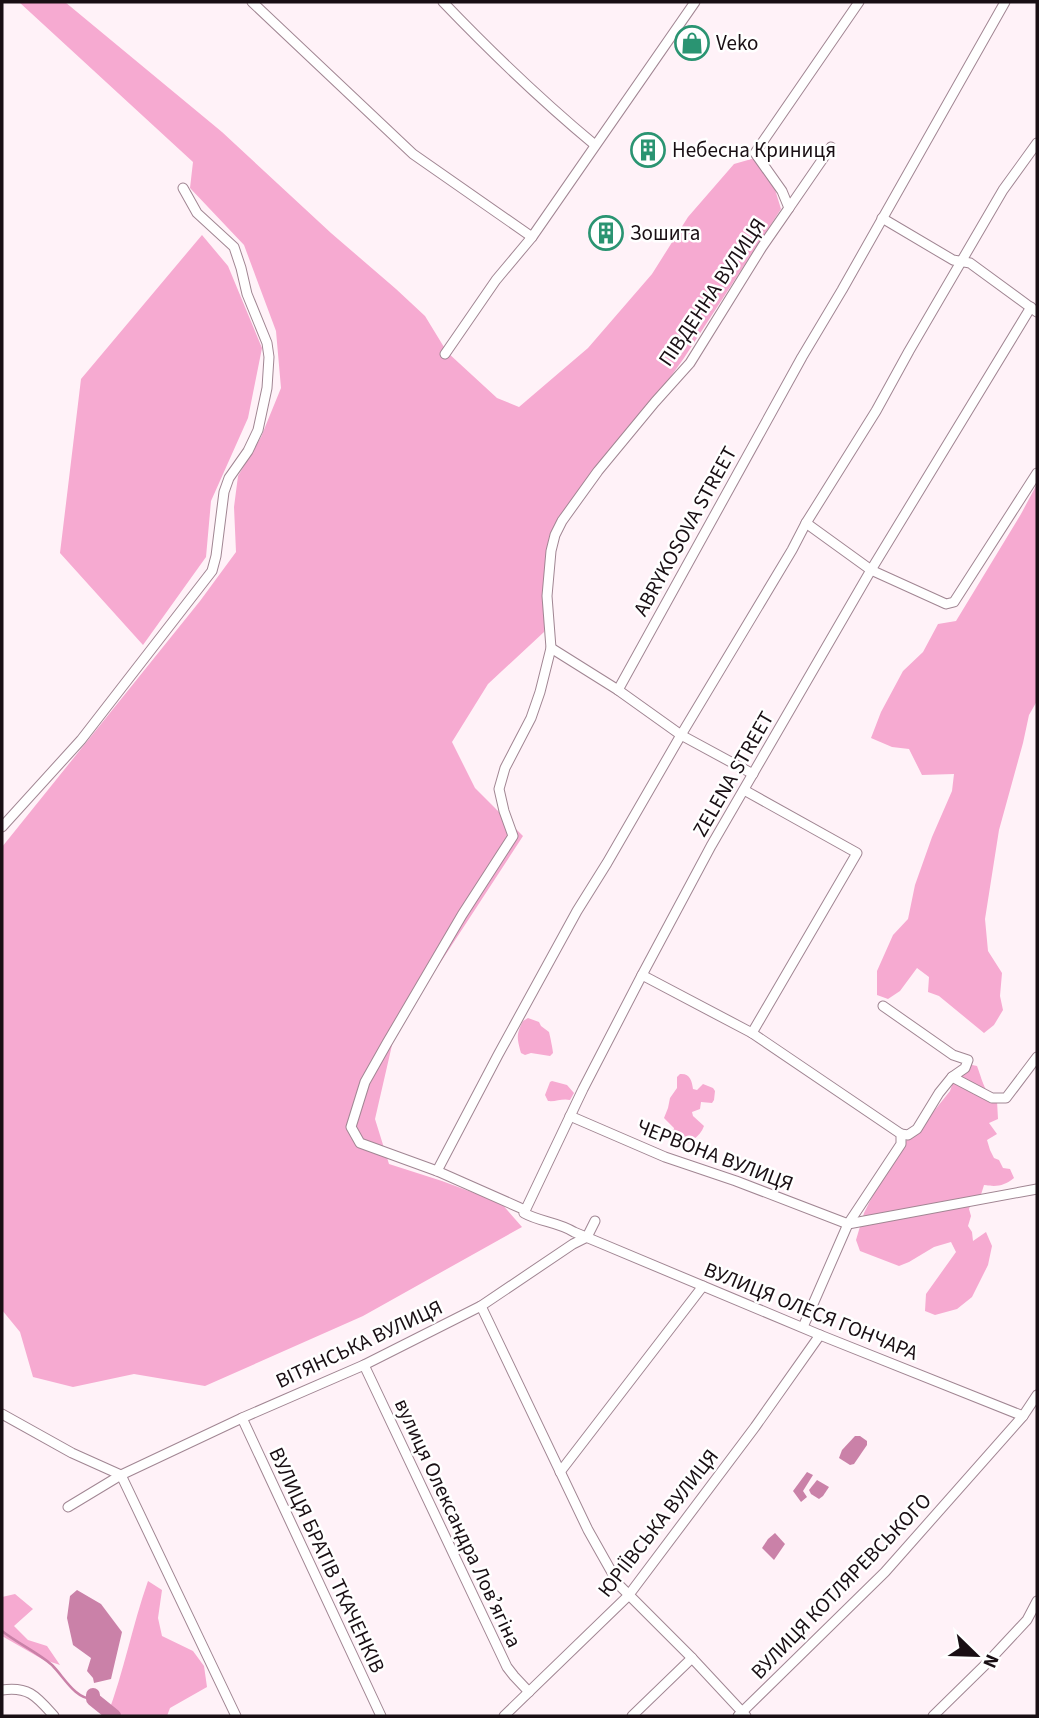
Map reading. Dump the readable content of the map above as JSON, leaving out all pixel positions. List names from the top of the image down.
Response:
{
  "streets": {
    "street": [
      "ПІВДЕННА ВУЛИЦЯ",
      "ABRYKOSOVA STREET",
      "ZELENA STREET",
      "ЧЕРВОНА ВУЛИЦЯ",
      "ВУЛИЦЯ ОЛЕСЯ ГОНЧАРА",
      "ВІТЯНСЬКА ВУЛИЦЯ",
      "вулиця Олександра Ловʼягіна",
      "ЮРІЇВСЬКА ВУЛИЦЯ",
      "ВУЛИЦЯ БРАТІВ ТКАЧЕНКІВ",
      "ВУЛИЦЯ КОТЛЯРЕВСЬКОГО"
    ]
  },
  "crossings": [
    ["ZELENA STREET", "ЧЕРВОНА ВУЛИЦЯ"],
    ["ВУЛИЦЯ ОЛЕСЯ ГОНЧАРА", "ВІТЯНСЬКА ВУЛИЦЯ"],
    ["ВУЛИЦЯ ОЛЕСЯ ГОНЧАРА", "ЮРІЇВСЬКА ВУЛИЦЯ"],
    ["ВУЛИЦЯ ОЛЕСЯ ГОНЧАРА", "ВУЛИЦЯ КОТЛЯРЕВСЬКОГО"],
    ["ВІТЯНСЬКА ВУЛИЦЯ", "вулиця Олександра Ловʼягіна"],
    ["ВІТЯНСЬКА ВУЛИЦЯ", "ВУЛИЦЯ БРАТІВ ТКАЧЕНКІВ"],
    ["вулиця Олександра Ловʼягіна", "ЮРІЇВСЬКА ВУЛИЦЯ"]
  ],
  "places": {
    "shop": ["Veko"],
    "building": ["Небесна Криниця", "Зошита"]
  },
  "north": "bottom right"
}
